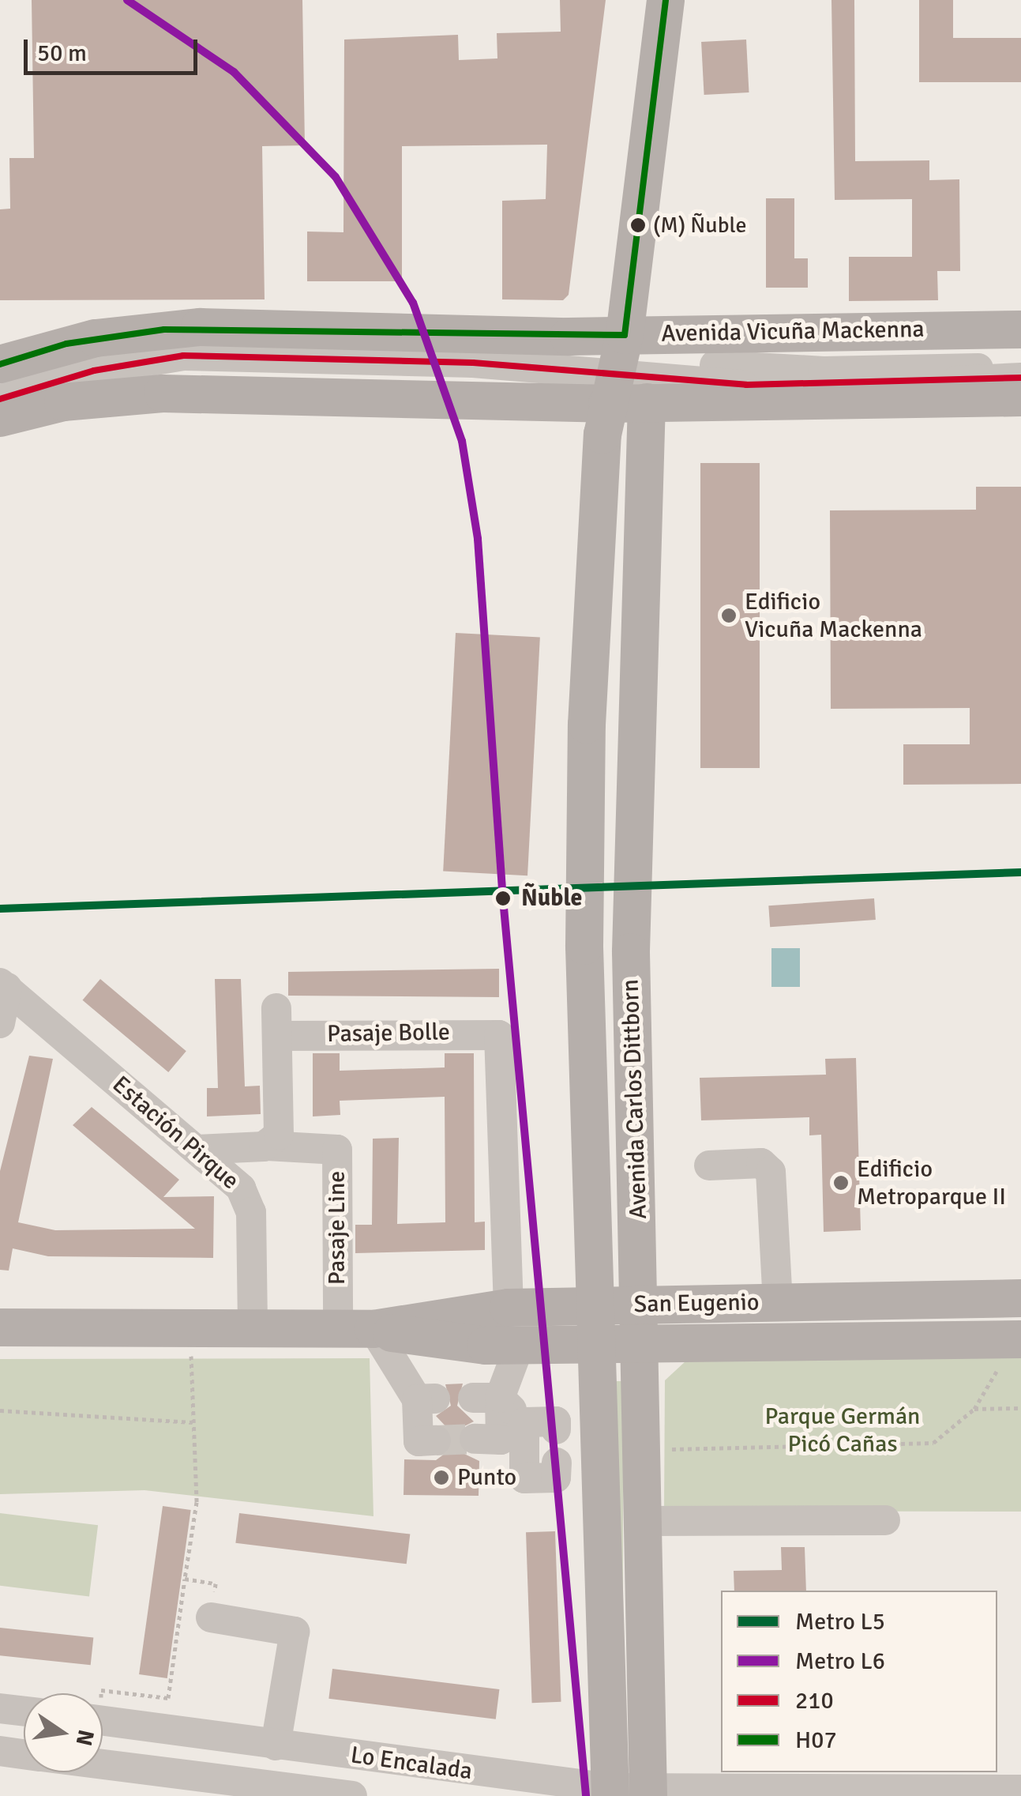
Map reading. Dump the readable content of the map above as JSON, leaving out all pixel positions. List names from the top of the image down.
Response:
{
  "streets": {
    "main road": ["Avenida Vicuña Mackenna", "Avenida Carlos Dittborn", "San Eugenio"],
    "street": [
      "Pasaje Bolle",
      "Estación Pirque",
      "Pasaje Line",
      "Lo Encalada"
    ]
  },
  "crossings": [
    ["Avenida Vicuña Mackenna", "Avenida Carlos Dittborn"],
    ["Pasaje Bolle", "Pasaje Line"],
    ["Pasaje Bolle", "San Eugenio"],
    ["Avenida Carlos Dittborn", "San Eugenio"],
    ["Avenida Carlos Dittborn", "Lo Encalada"],
    ["Estación Pirque", "Pasaje Line"],
    ["Estación Pirque", "San Eugenio"],
    ["Pasaje Line", "San Eugenio"]
  ],
  "parks": ["Parque Germán Picó Cañas"],
  "places": [
    "(M) Ñuble",
    "Edificio Vicuña Mackenna",
    "Ñuble",
    "Edificio Metroparque II",
    "Punto"
  ],
  "lines": [
    "metro line L6",
    "transit line H07",
    "transit line 210",
    "metro line L5"
  ],
  "legend": [
    "Metro L5",
    "Metro L6",
    "210",
    "H07"
  ],
  "scale_bar": "50 m",
  "north": "right"
}
